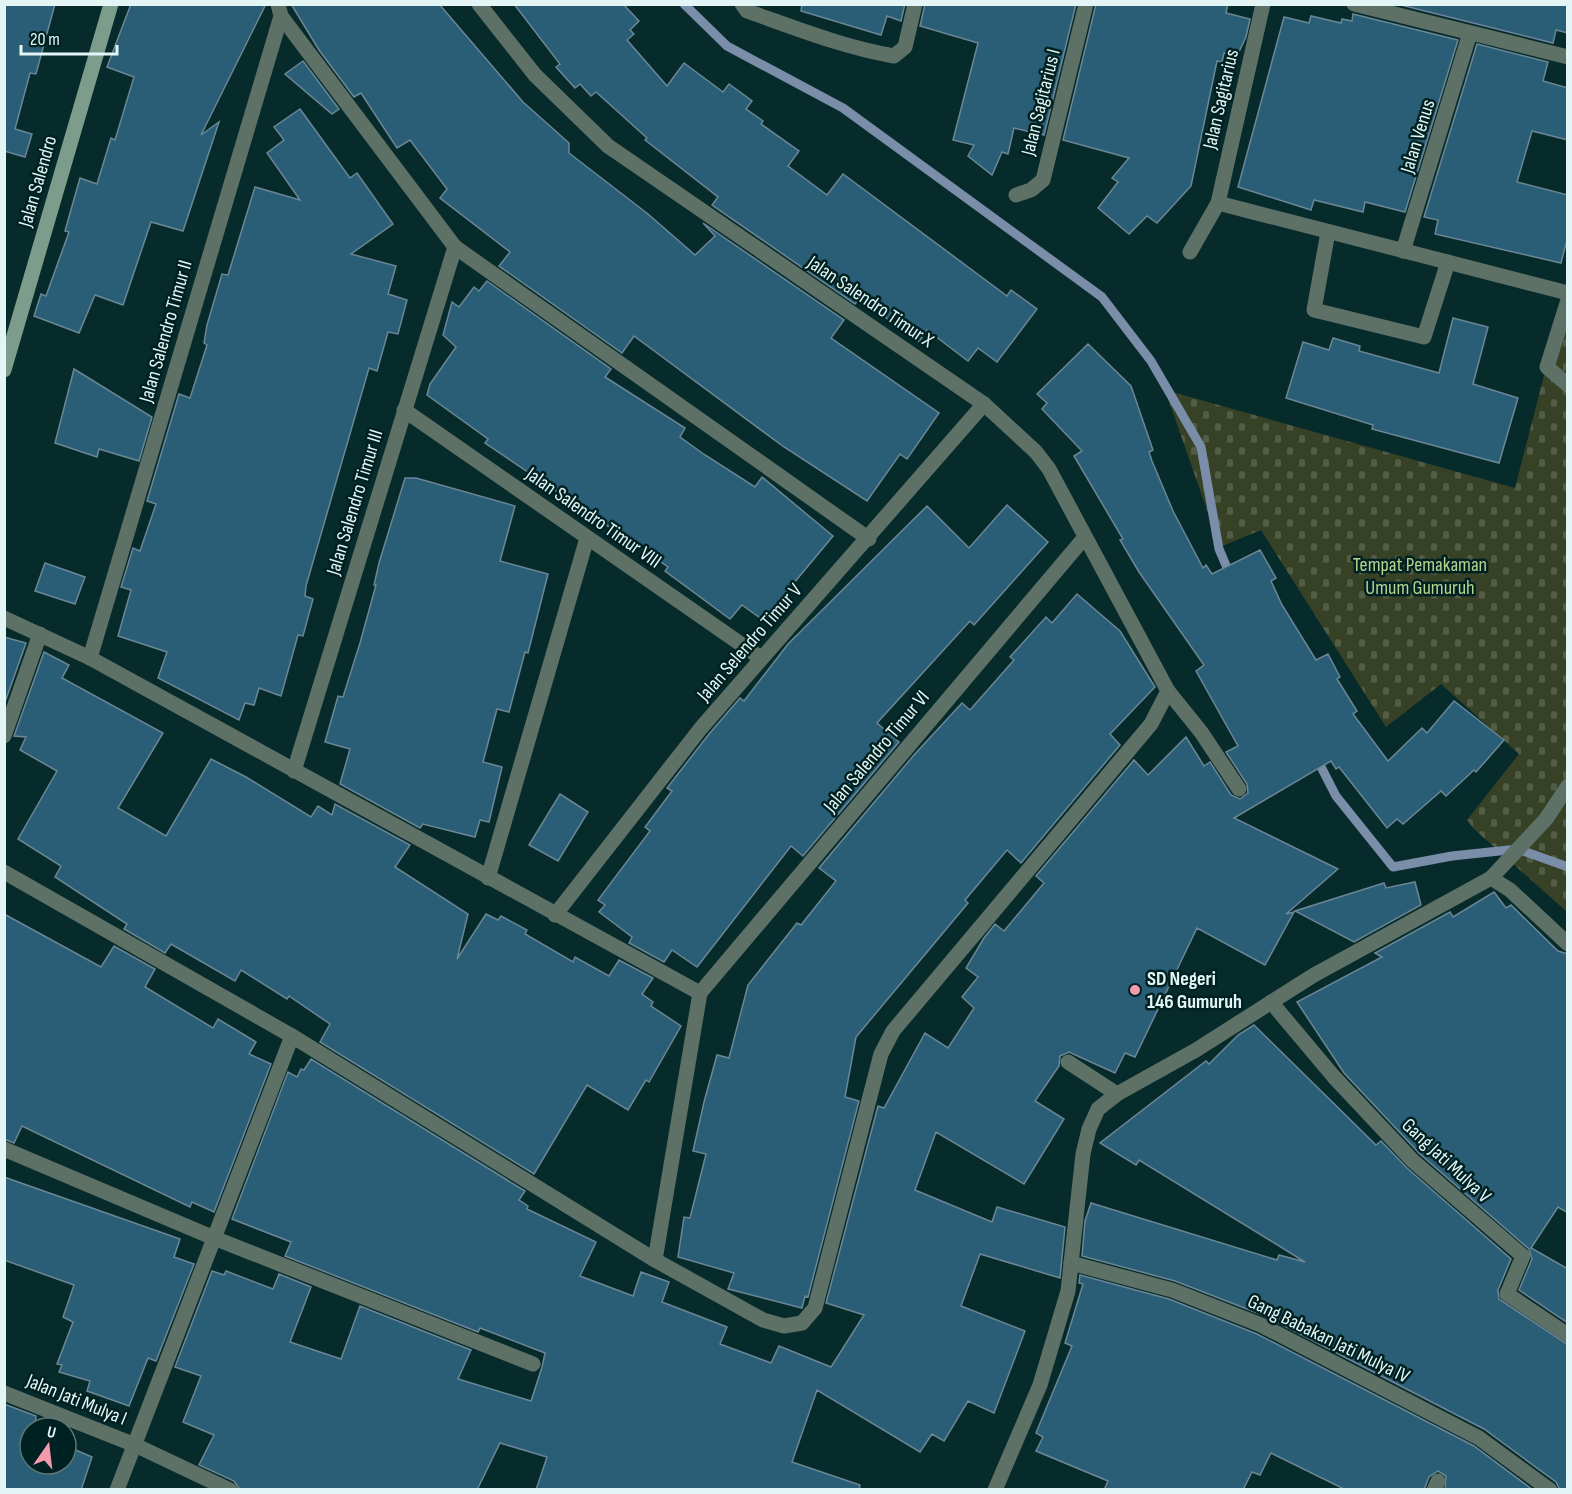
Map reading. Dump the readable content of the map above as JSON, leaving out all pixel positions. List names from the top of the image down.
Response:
{
  "streets": {
    "street": [
      "Jalan Sagitarius",
      "Jalan Sagitarius I",
      "Jalan Venus",
      "Jalan Salendro",
      "Jalan Salendro Timur X",
      "Jalan Salendro Timur II",
      "Jalan Salendro Timur III",
      "Jalan Salendro Timur VIII",
      "Jalan Selendro Timur V",
      "Jalan Salendro Timur VI",
      "Gang Jati Mulya V",
      "Gang Babakan Jati Mulya IV",
      "Jalan Jati Mulya I"
    ]
  },
  "crossings": [
    ["Jalan Salendro Timur X", "Jalan Selendro Timur V"],
    ["Jalan Salendro Timur X", "Jalan Salendro Timur VI"],
    ["Jalan Salendro Timur III", "Jalan Salendro Timur VIII"],
    ["Jalan Salendro Timur VIII", "Jalan Selendro Timur V"]
  ],
  "parks": ["Tempat Pemakaman Umum Gumuruh"],
  "places": ["SD Negeri 146 Gumuruh"],
  "scale_bar": "20 m",
  "north": "top"
}
